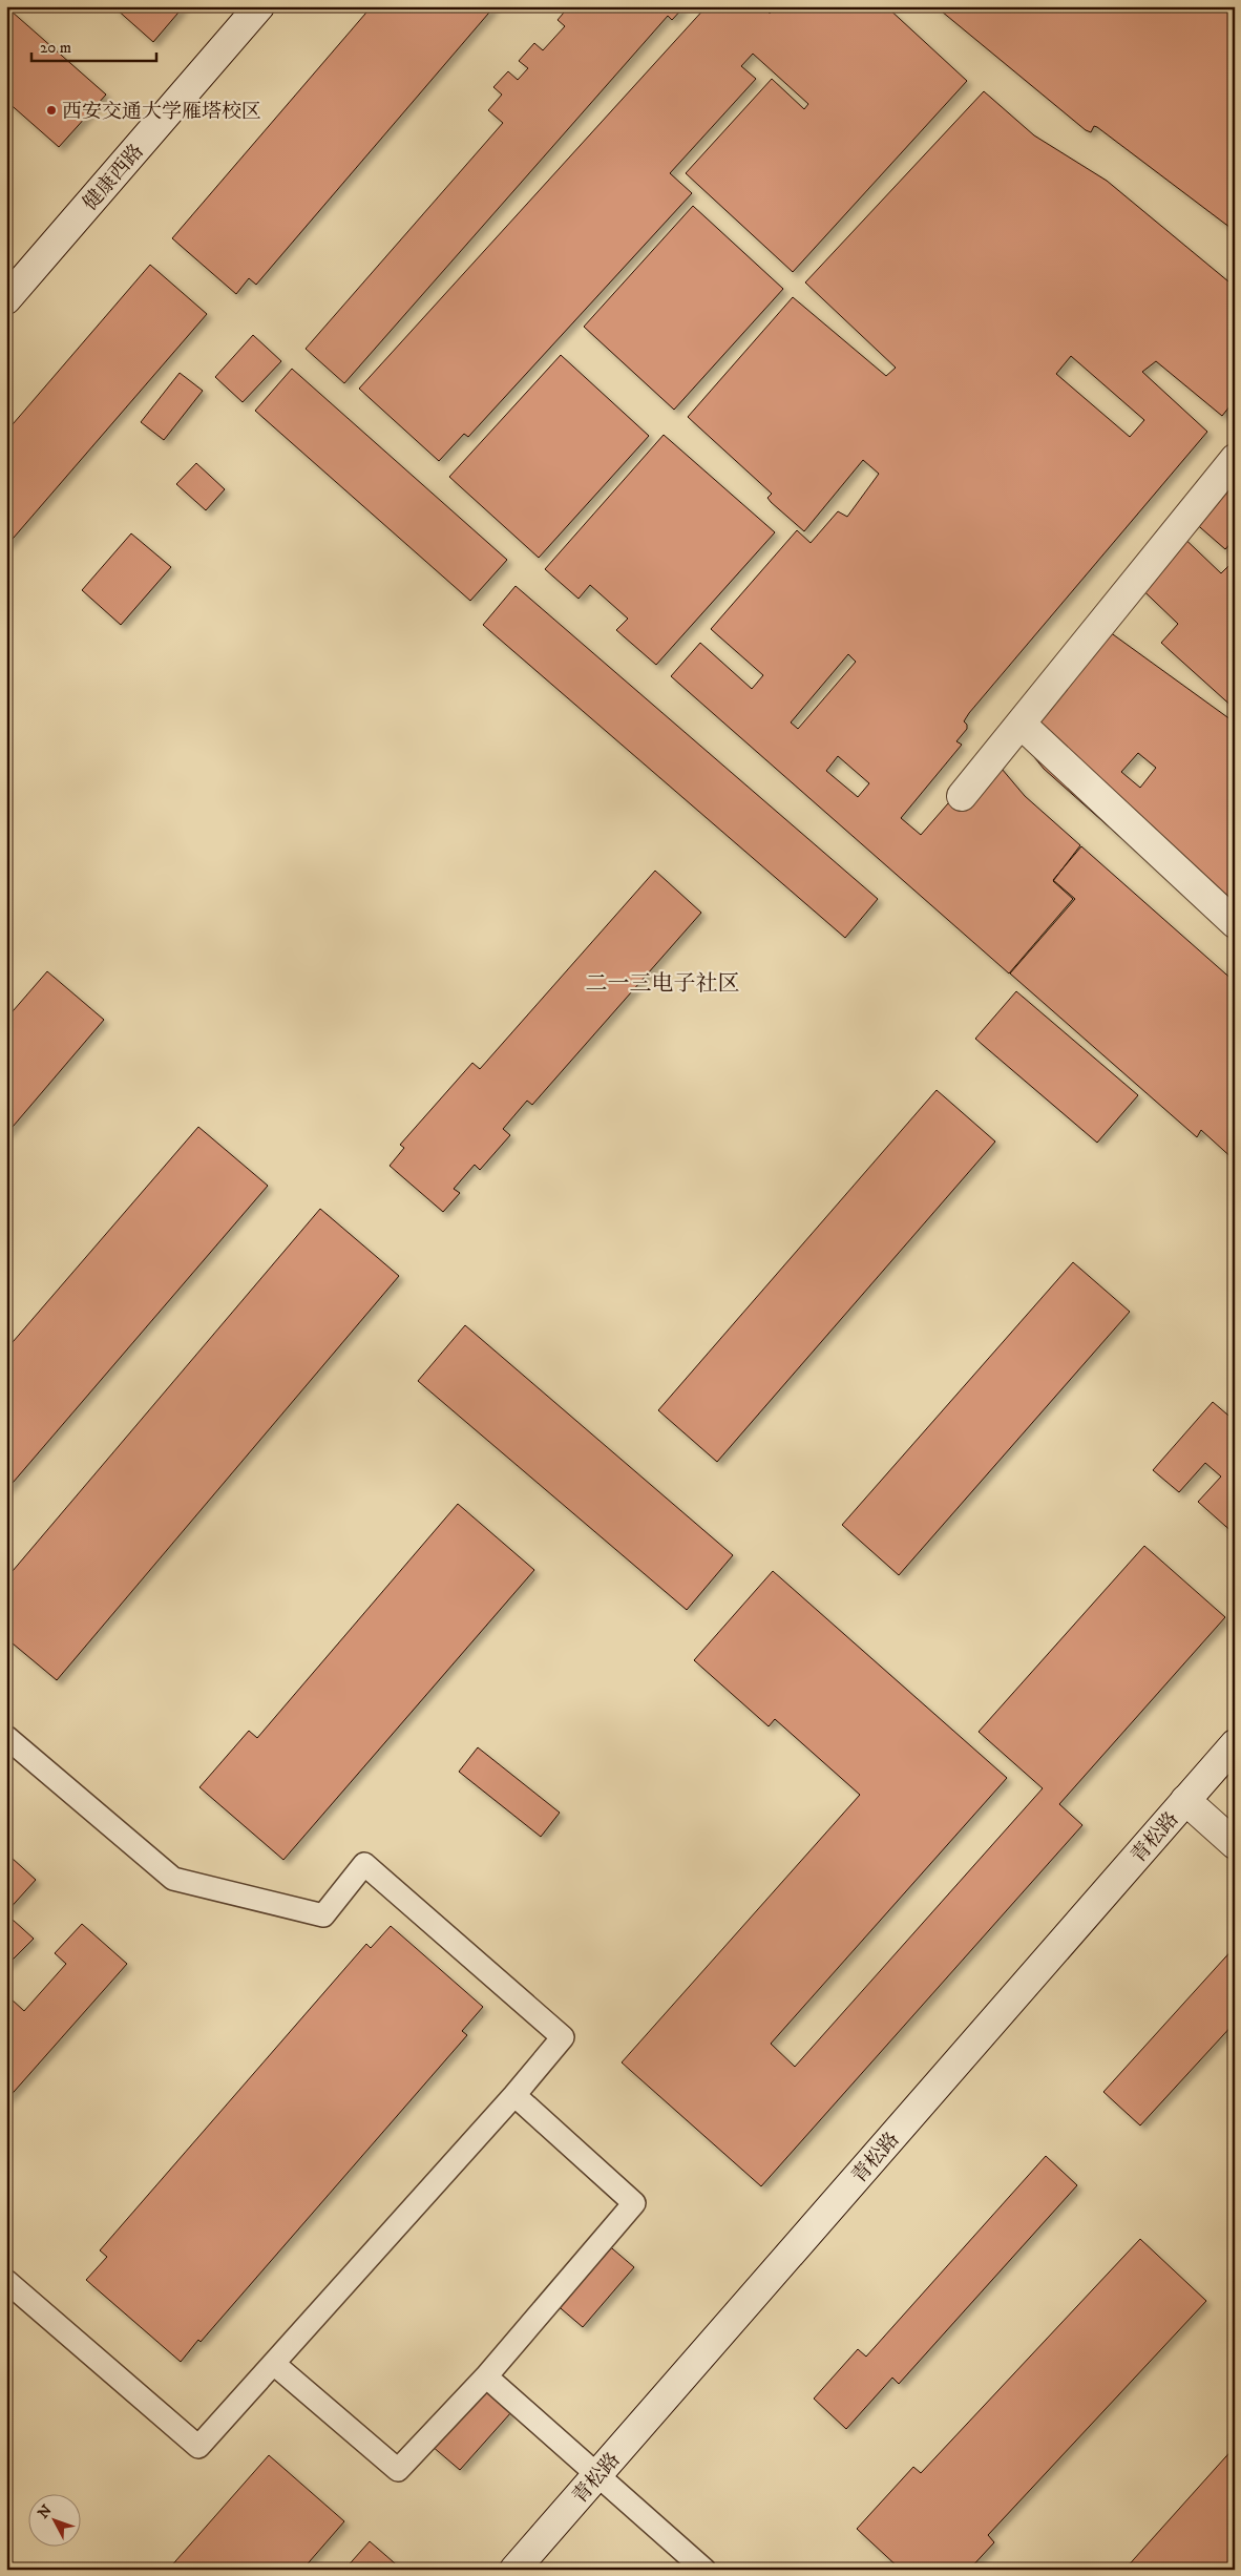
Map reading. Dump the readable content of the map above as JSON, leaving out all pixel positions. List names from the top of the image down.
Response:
{
  "streets": {
    "street": ["健康西路", "青松路"]
  },
  "districts": ["二一三电子社区"],
  "places": ["西安交通大学雁塔校区"],
  "scale_bar": "20 m",
  "north": "top left"
}
